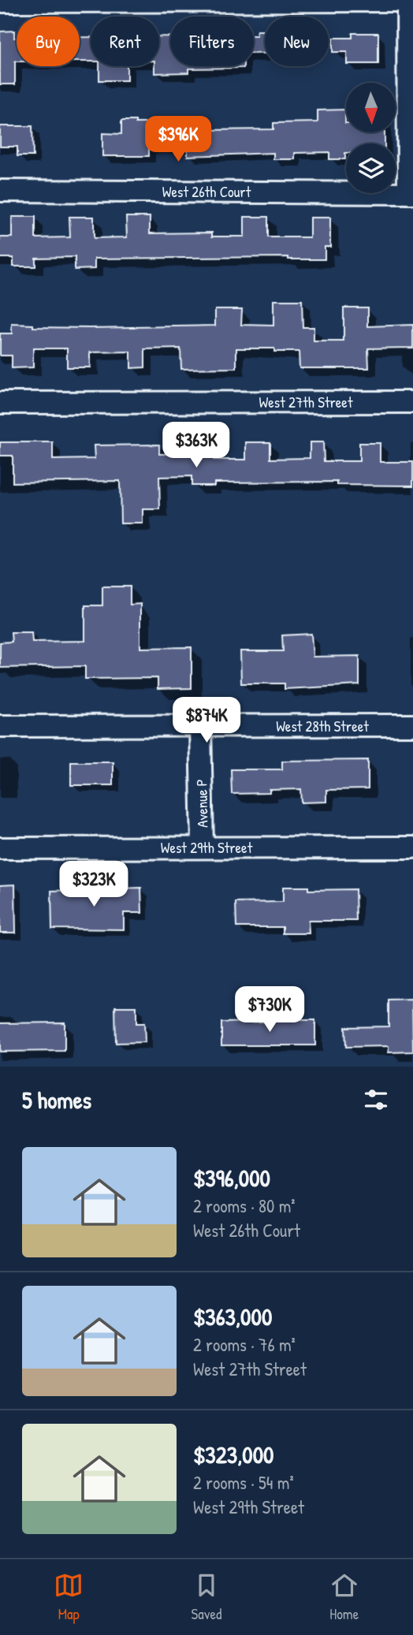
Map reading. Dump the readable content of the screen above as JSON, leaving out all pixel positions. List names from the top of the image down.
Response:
{
  "streets": {
    "street": [
      "West 26th Court",
      "West 27th Street",
      "West 28th Street",
      "Avenue P",
      "West 29th Street"
    ]
  },
  "crossings": [
    ["West 28th Street", "Avenue P"],
    ["Avenue P", "West 29th Street"]
  ],
  "north": "bottom",
  "page": {
    "chip": [
      "Buy",
      "Rent",
      "Filters",
      "New"
    ],
    "price": [
      "$396K",
      "$363K",
      "$874K",
      "$323K",
      "$730K"
    ],
    "heading": "5 homes",
    "list": [
      {
        "name": "$396,000",
        "note": "2 rooms · 80 m² · West 26th Court"
      },
      {
        "name": "$363,000",
        "note": "2 rooms · 76 m² · West 27th Street"
      },
      {
        "name": "$323,000",
        "note": "2 rooms · 54 m² · West 29th Street"
      }
    ],
    "tabs": ["Map", "Saved", "Home"]
  }
}
